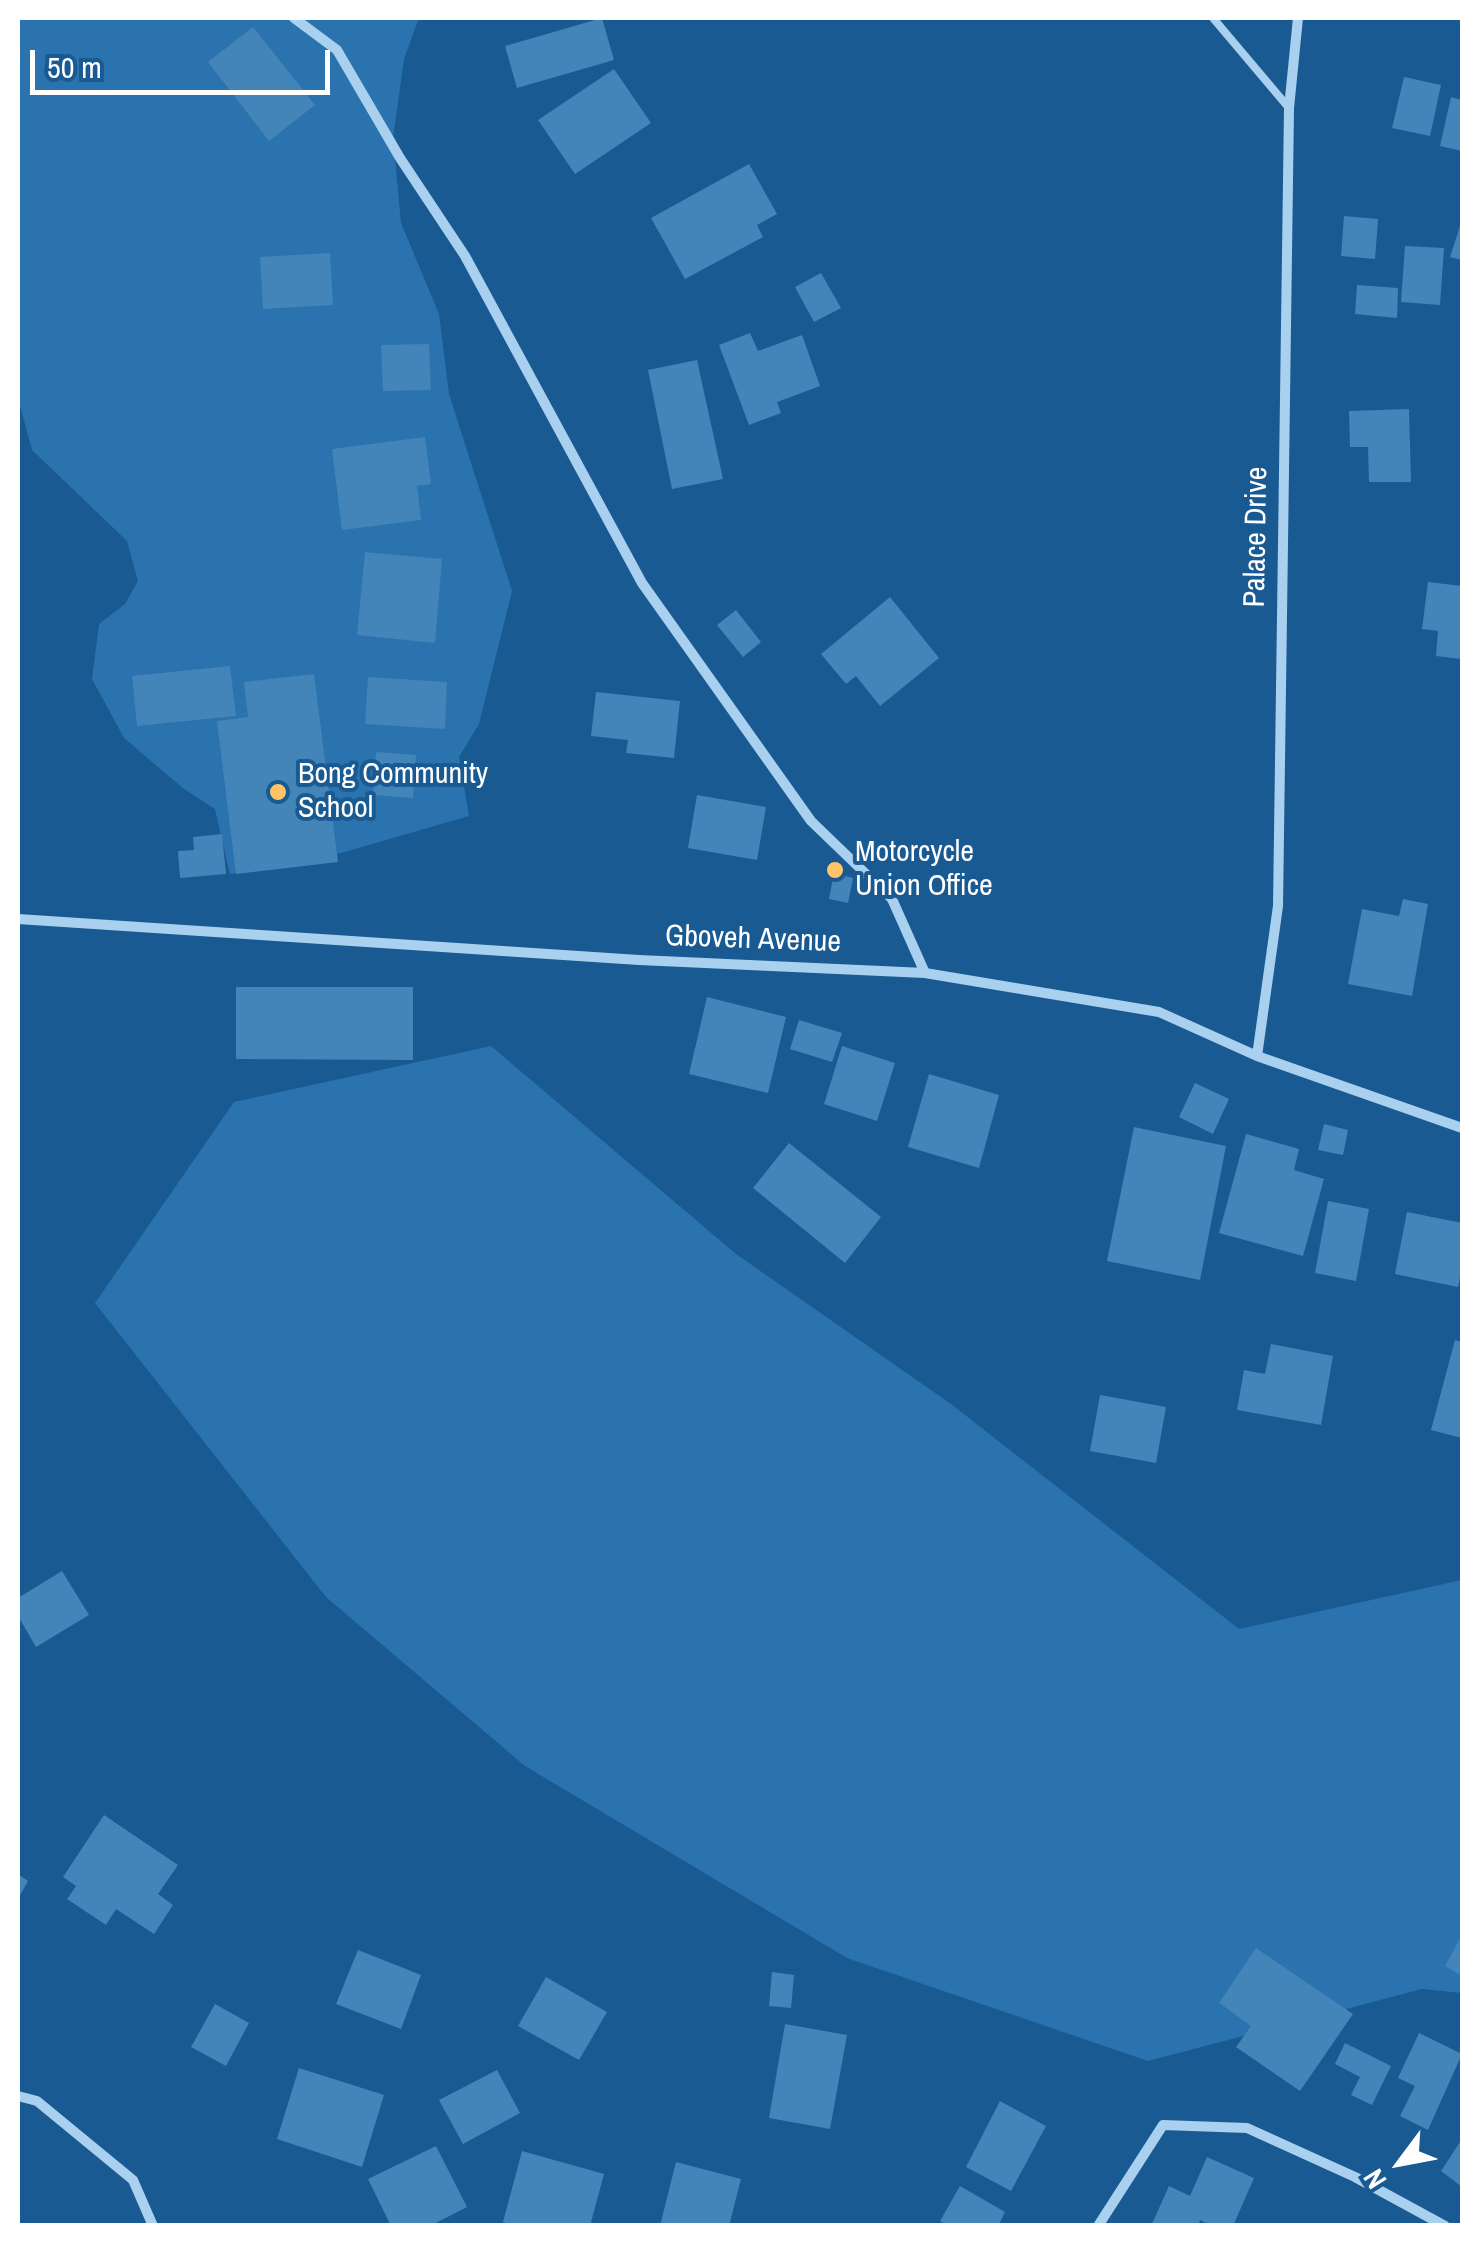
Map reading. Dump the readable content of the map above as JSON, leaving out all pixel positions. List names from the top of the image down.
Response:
{
  "streets": {
    "street": ["Palace Drive", "Gboveh Avenue"]
  },
  "crossings": [
    ["Palace Drive", "Gboveh Avenue"]
  ],
  "places": ["Bong Community School", "Motorcycle Union Office"],
  "scale_bar": "50 m",
  "north": "bottom left"
}
